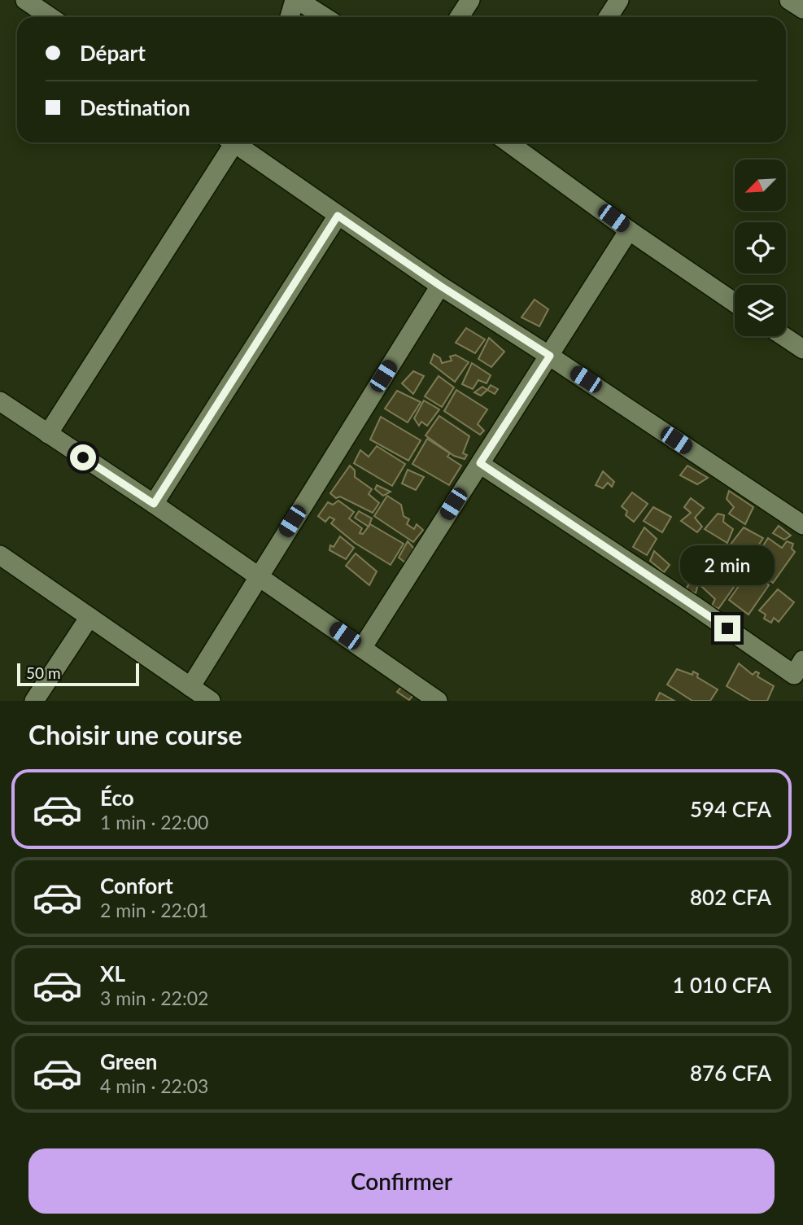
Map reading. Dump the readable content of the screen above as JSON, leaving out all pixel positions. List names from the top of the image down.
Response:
{
  "scale_bar": "50 m",
  "north": "bottom left",
  "page": {
    "banner": ["Départ", "Destination"],
    "bubble": "2 min",
    "scale": "50 m",
    "heading": "Choisir une course",
    "list": [
      {
        "name": "Éco",
        "note": "1 min · 22:00",
        "value": "594 CFA"
      },
      {
        "name": "Confort",
        "note": "2 min · 22:01",
        "value": "802 CFA"
      },
      {
        "name": "XL",
        "note": "3 min · 22:02",
        "value": "1 010 CFA"
      },
      {
        "name": "Green",
        "note": "4 min · 22:03",
        "value": "876 CFA"
      }
    ],
    "buttons": "Confirmer"
  }
}
